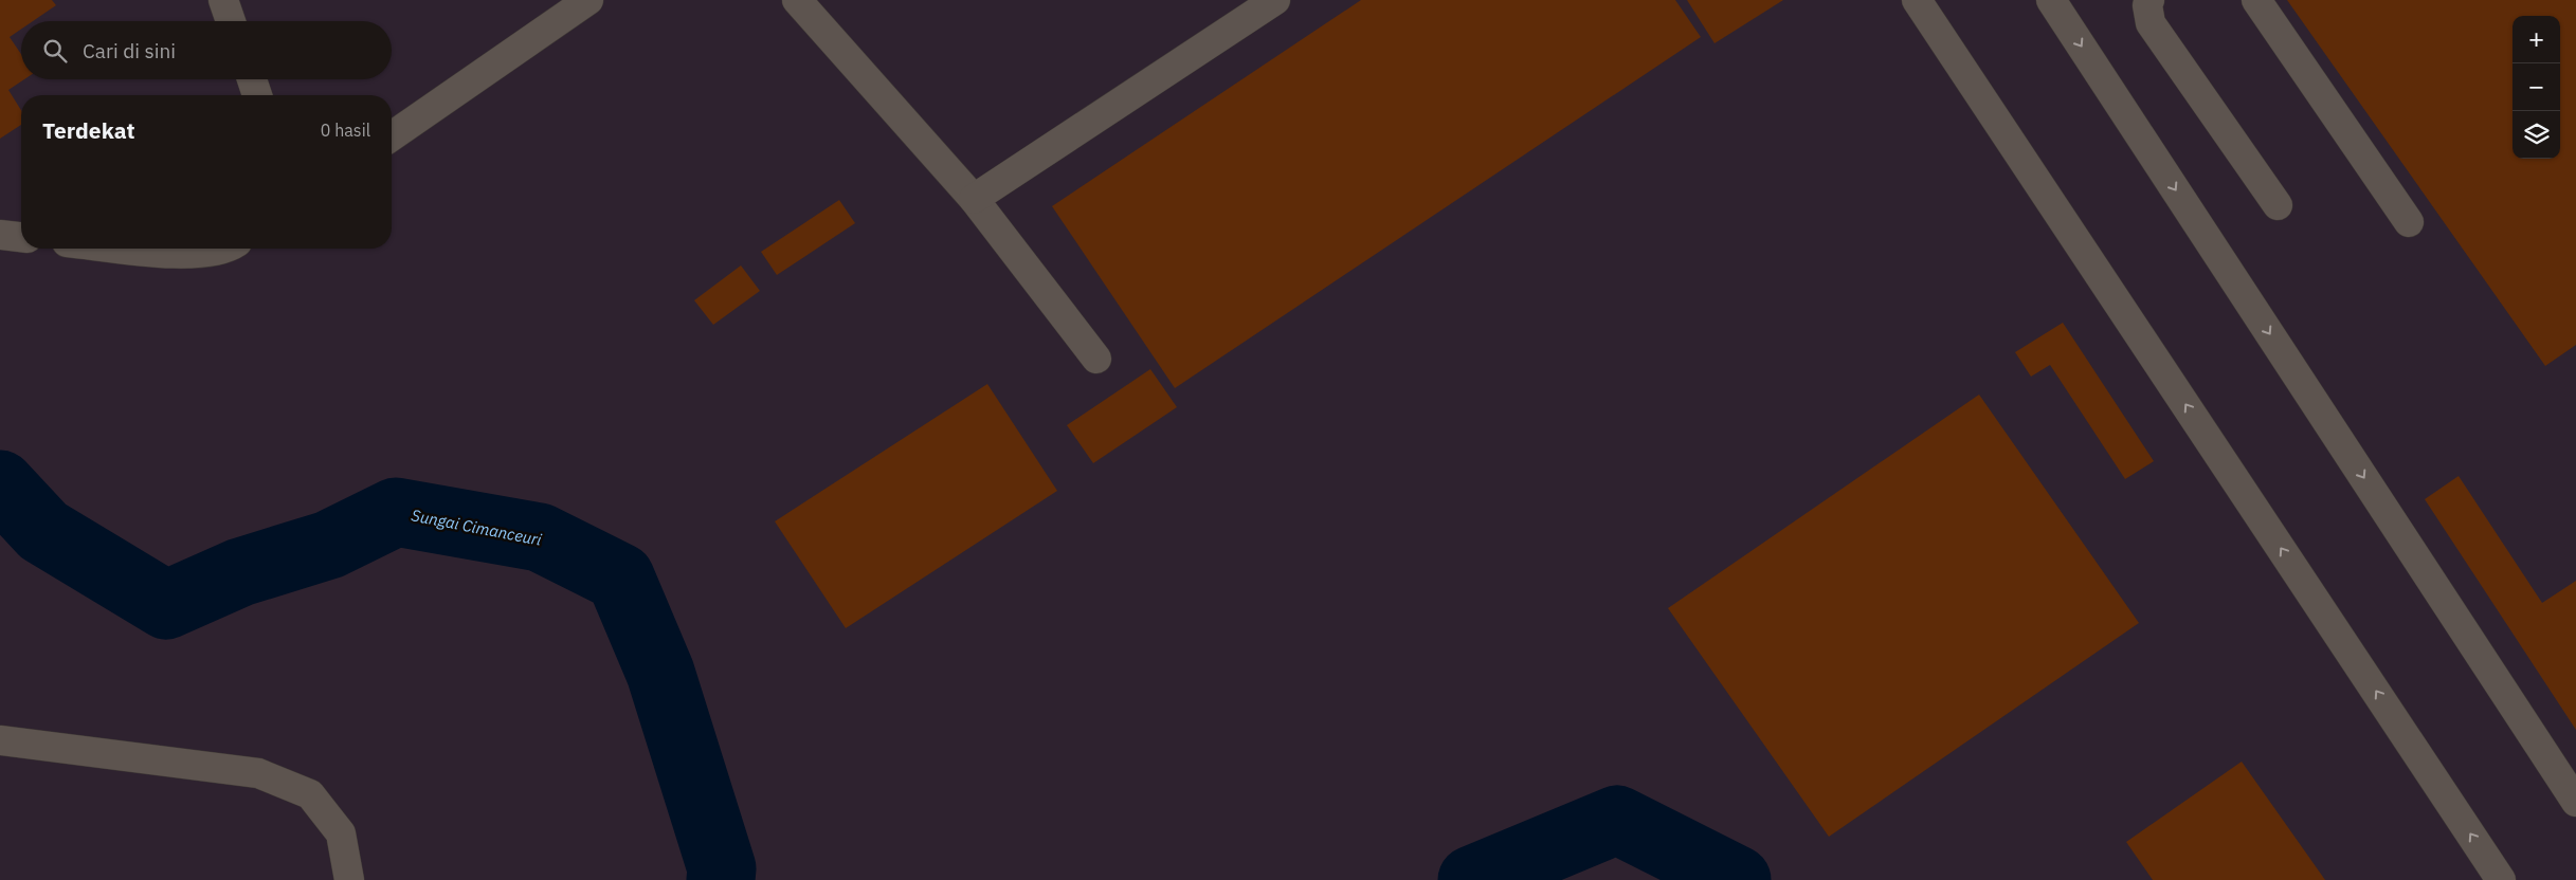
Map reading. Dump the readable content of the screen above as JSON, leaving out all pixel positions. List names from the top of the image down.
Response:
{
  "water": ["Sungai Cimanceuri"],
  "page": {
    "map_buttons": ["+", "−"],
    "search": "Cari di sini",
    "heading": ["Terdekat", "0 hasil"]
  }
}
